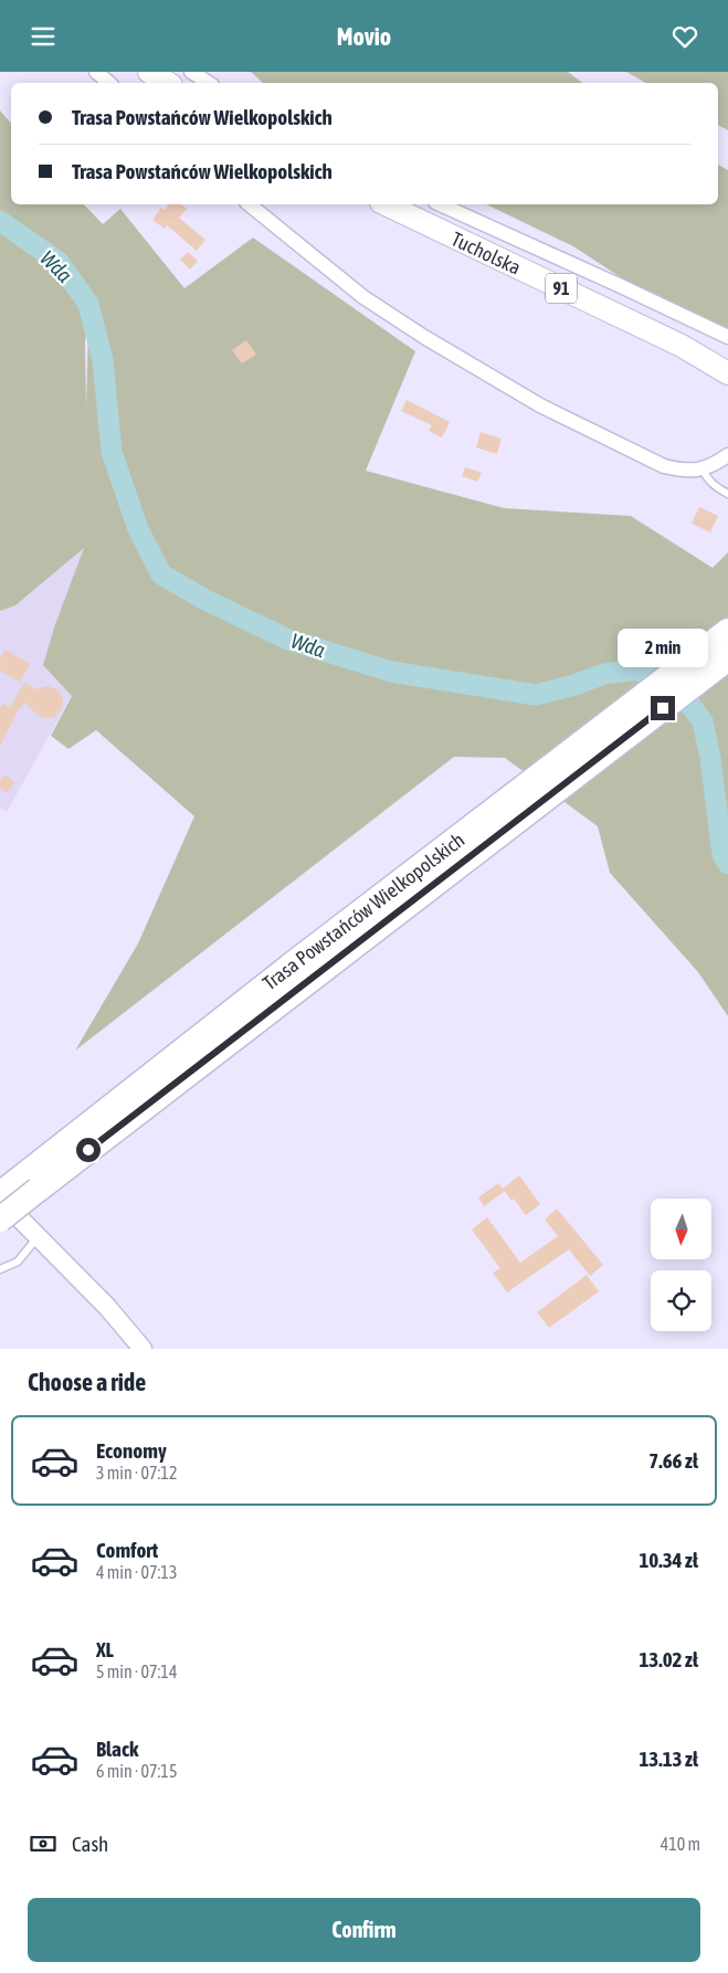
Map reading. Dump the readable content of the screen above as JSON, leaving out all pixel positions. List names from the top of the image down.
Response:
{
  "streets": {
    "highway": ["Trasa Powstańców Wielkopolskich"],
    "main road": ["Tucholska", "91"]
  },
  "water": ["Wda"],
  "north": "bottom",
  "page": {
    "header": "Movio",
    "banner": ["Trasa Powstańców Wielkopolskich", "Trasa Powstańców Wielkopolskich"],
    "bubble": "2 min",
    "heading": "Choose a ride",
    "list": [
      {
        "name": "Economy",
        "note": "3 min · 07:12",
        "value": "7.66 zł"
      },
      {
        "name": "Comfort",
        "note": "4 min · 07:13",
        "value": "10.34 zł"
      },
      {
        "name": "XL",
        "note": "5 min · 07:14",
        "value": "13.02 zł"
      },
      {
        "name": "Black",
        "note": "6 min · 07:15",
        "value": "13.13 zł"
      }
    ],
    "pay": ["Cash", "410 m"],
    "buttons": "Confirm"
  }
}
